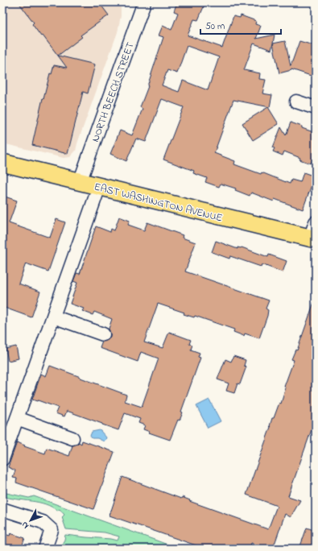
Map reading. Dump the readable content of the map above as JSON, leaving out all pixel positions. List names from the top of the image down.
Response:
{
  "streets": {
    "main road": ["EAST WASHINGTON AVENUE"],
    "street": ["NORTH BEECH STREET"]
  },
  "crossings": [
    ["NORTH BEECH STREET", "EAST WASHINGTON AVENUE"]
  ],
  "scale_bar": "50 m",
  "north": "bottom left"
}
